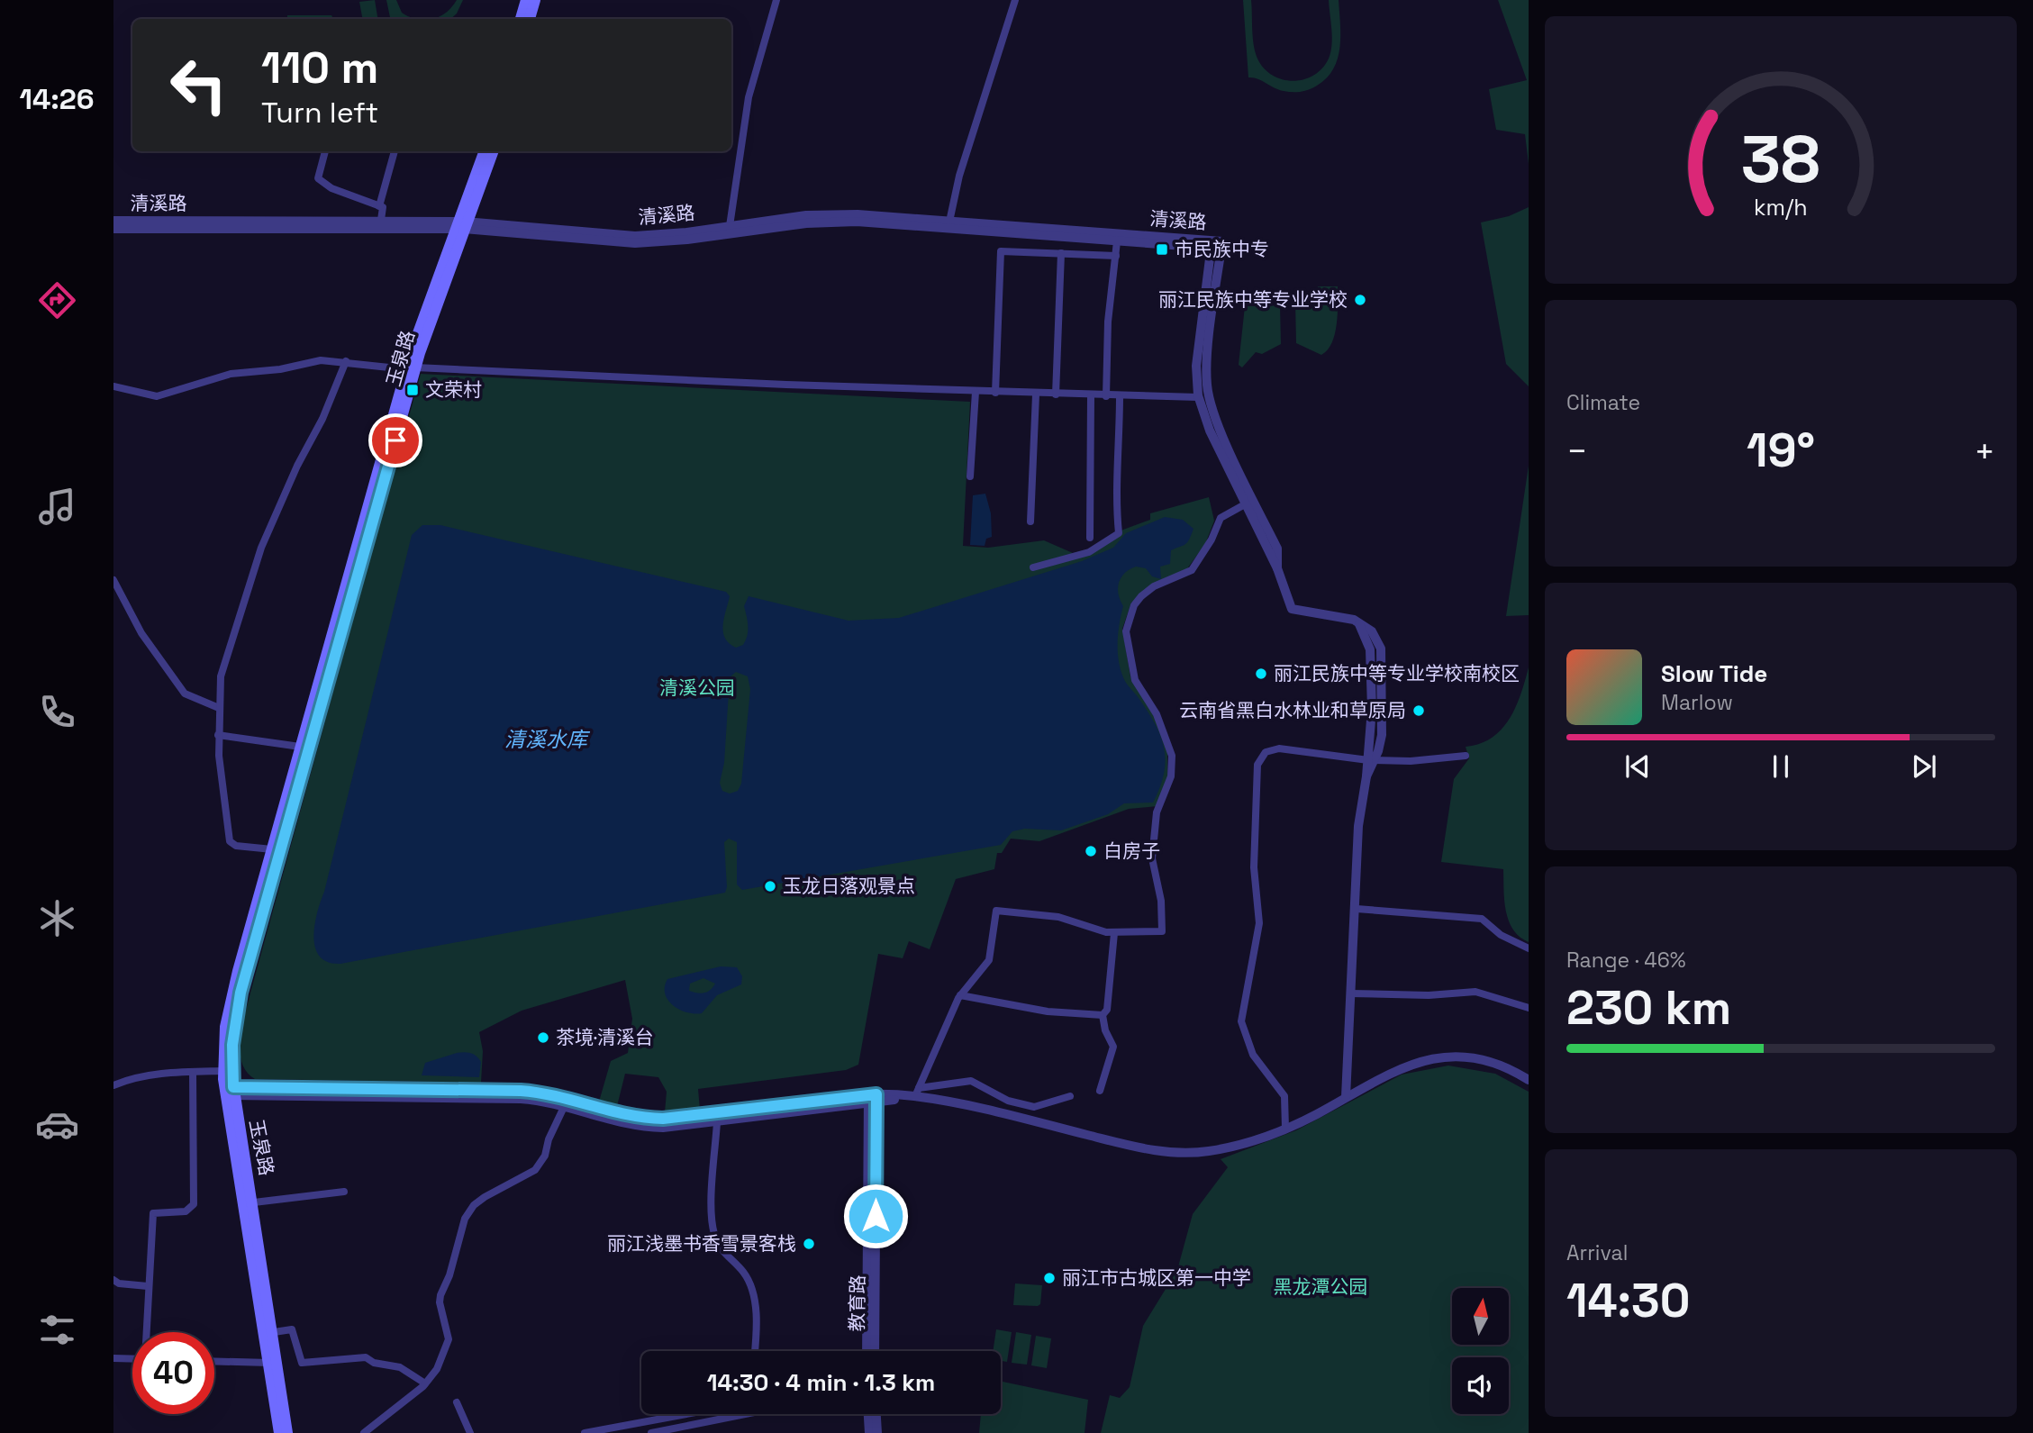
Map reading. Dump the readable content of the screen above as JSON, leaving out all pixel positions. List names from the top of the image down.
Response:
{
  "streets": {
    "main road": ["玉泉路"],
    "street": ["清溪路", "教育路"]
  },
  "crossings": [
    ["清溪路", "玉泉路"]
  ],
  "water": ["清溪水库"],
  "parks": ["清溪公园", "黑龙潭公园"],
  "places": {
    "transit": ["市民族中专", "文荣村"],
    "other": [
      "丽江民族中等专业学校",
      "丽江民族中等专业学校南校区",
      "云南省黑白水林业和草原局",
      "白房子",
      "玉龙日落观景点",
      "茶境·清溪台",
      "丽江浅墨书香雪景客栈",
      "丽江市古城区第一中学"
    ]
  },
  "north": "top",
  "page": {
    "tabs": "14:26",
    "turn": ["110 m", "Turn left"],
    "tile": [
      "Climate",
      ["Range · 46%", "230 km"],
      ["Arrival", "14:30"]
    ],
    "heat": ["−", "19°", "+"],
    "song": ["Slow Tide", "Marlow"],
    "limit": "40",
    "trip": "14:30 · 4 min · 1.3 km",
    "gauge": ["38", "km/h"]
  }
}
